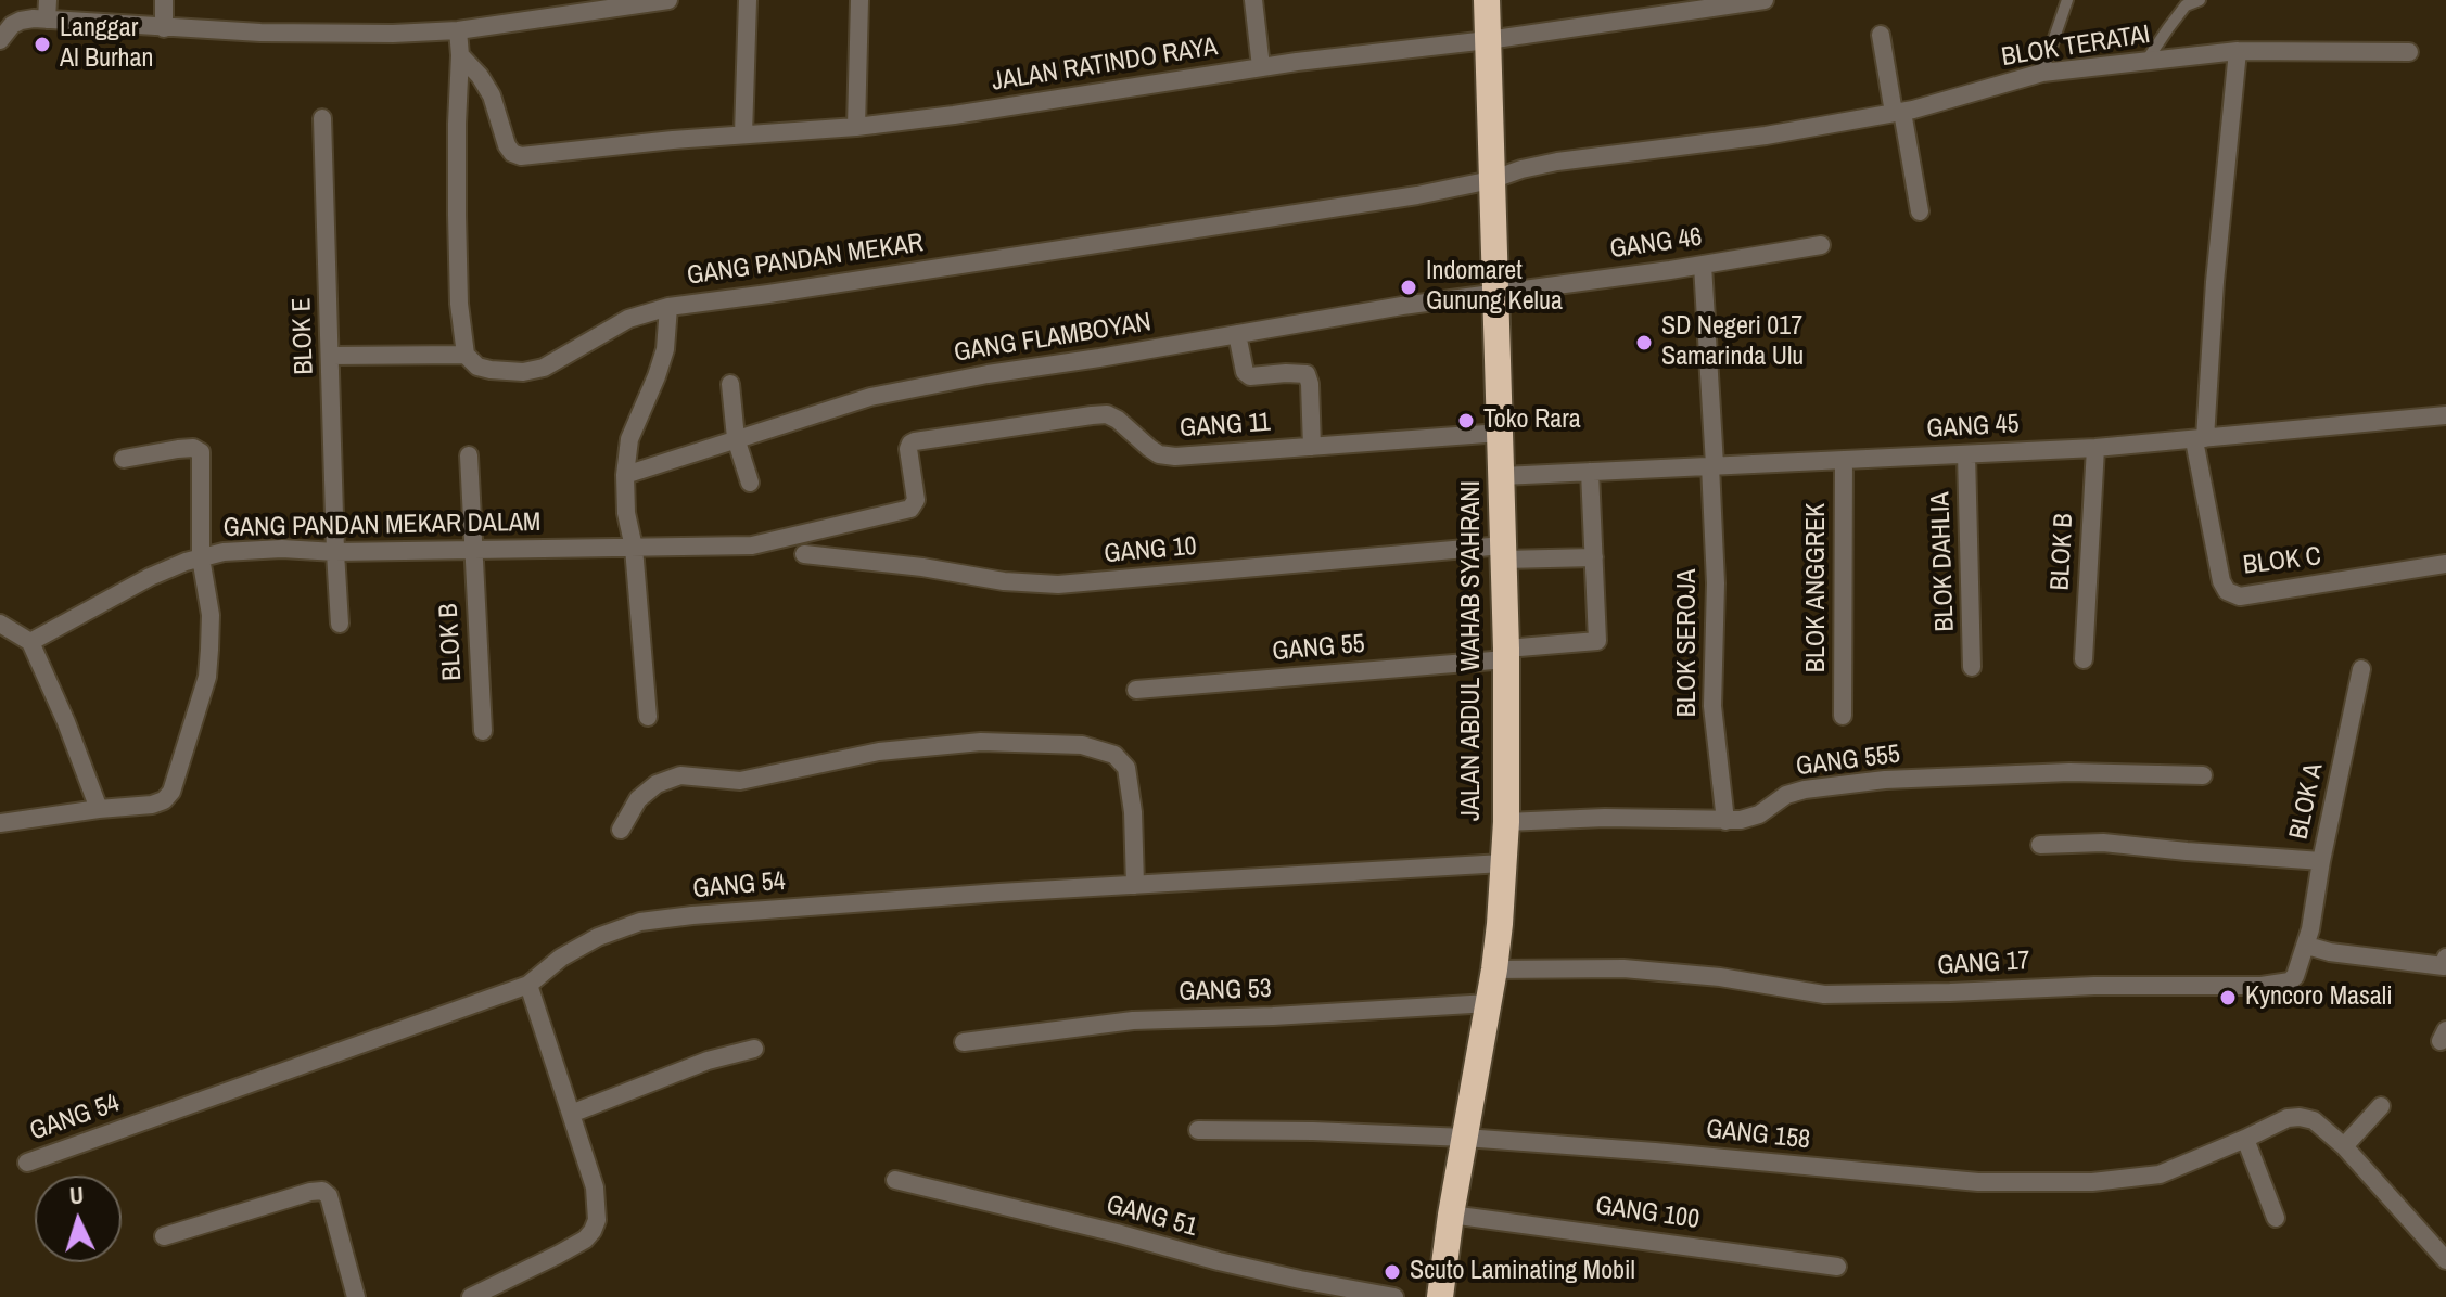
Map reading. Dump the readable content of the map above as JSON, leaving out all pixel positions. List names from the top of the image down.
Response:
{
  "streets": {
    "highway": ["JALAN ABDUL WAHAB SYAHRANI"],
    "street": [
      "BLOK TERATAI",
      "JALAN RATINDO RAYA",
      "GANG 46",
      "GANG PANDAN MEKAR",
      "BLOK E",
      "GANG FLAMBOYAN",
      "GANG 11",
      "GANG 45",
      "GANG PANDAN MEKAR DALAM",
      "GANG 10",
      "BLOK B",
      "BLOK DAHLIA",
      "BLOK C",
      "BLOK ANGGREK",
      "BLOK SEROJA",
      "GANG 55",
      "GANG 555",
      "BLOK A",
      "GANG 54",
      "GANG 17",
      "GANG 53",
      "GANG 158",
      "GANG 100",
      "GANG 51"
    ]
  },
  "crossings": [
    ["BLOK TERATAI", "GANG PANDAN MEKAR"],
    ["BLOK TERATAI", "JALAN ABDUL WAHAB SYAHRANI"],
    ["JALAN RATINDO RAYA", "JALAN ABDUL WAHAB SYAHRANI"],
    ["GANG 46", "GANG FLAMBOYAN"],
    ["GANG 46", "BLOK SEROJA"],
    ["GANG 46", "JALAN ABDUL WAHAB SYAHRANI"],
    ["GANG PANDAN MEKAR", "JALAN ABDUL WAHAB SYAHRANI"],
    ["BLOK E", "GANG PANDAN MEKAR DALAM"],
    ["GANG FLAMBOYAN", "JALAN ABDUL WAHAB SYAHRANI"],
    ["GANG 11", "GANG PANDAN MEKAR DALAM"],
    ["GANG 11", "JALAN ABDUL WAHAB SYAHRANI"],
    ["GANG 45", "BLOK B"],
    ["GANG 45", "BLOK DAHLIA"],
    ["GANG 45", "BLOK C"],
    ["GANG 45", "BLOK ANGGREK"],
    ["GANG 45", "BLOK SEROJA"],
    ["GANG 45", "JALAN ABDUL WAHAB SYAHRANI"],
    ["GANG PANDAN MEKAR DALAM", "BLOK B"],
    ["GANG 10", "GANG 55"],
    ["GANG 10", "JALAN ABDUL WAHAB SYAHRANI"],
    ["BLOK SEROJA", "GANG 555"],
    ["GANG 55", "JALAN ABDUL WAHAB SYAHRANI"],
    ["JALAN ABDUL WAHAB SYAHRANI", "GANG 555"],
    ["JALAN ABDUL WAHAB SYAHRANI", "GANG 54"],
    ["JALAN ABDUL WAHAB SYAHRANI", "GANG 17"],
    ["JALAN ABDUL WAHAB SYAHRANI", "GANG 53"],
    ["JALAN ABDUL WAHAB SYAHRANI", "GANG 158"],
    ["JALAN ABDUL WAHAB SYAHRANI", "GANG 100"],
    ["BLOK A", "GANG 17"]
  ],
  "places": [
    "Langgar Al Burhan",
    "Indomaret Gunung Kelua",
    "SD Negeri 017 Samarinda Ulu",
    "Toko Rara",
    "Kyncoro Masali",
    "Scuto Laminating Mobil"
  ],
  "north": "top"
}
